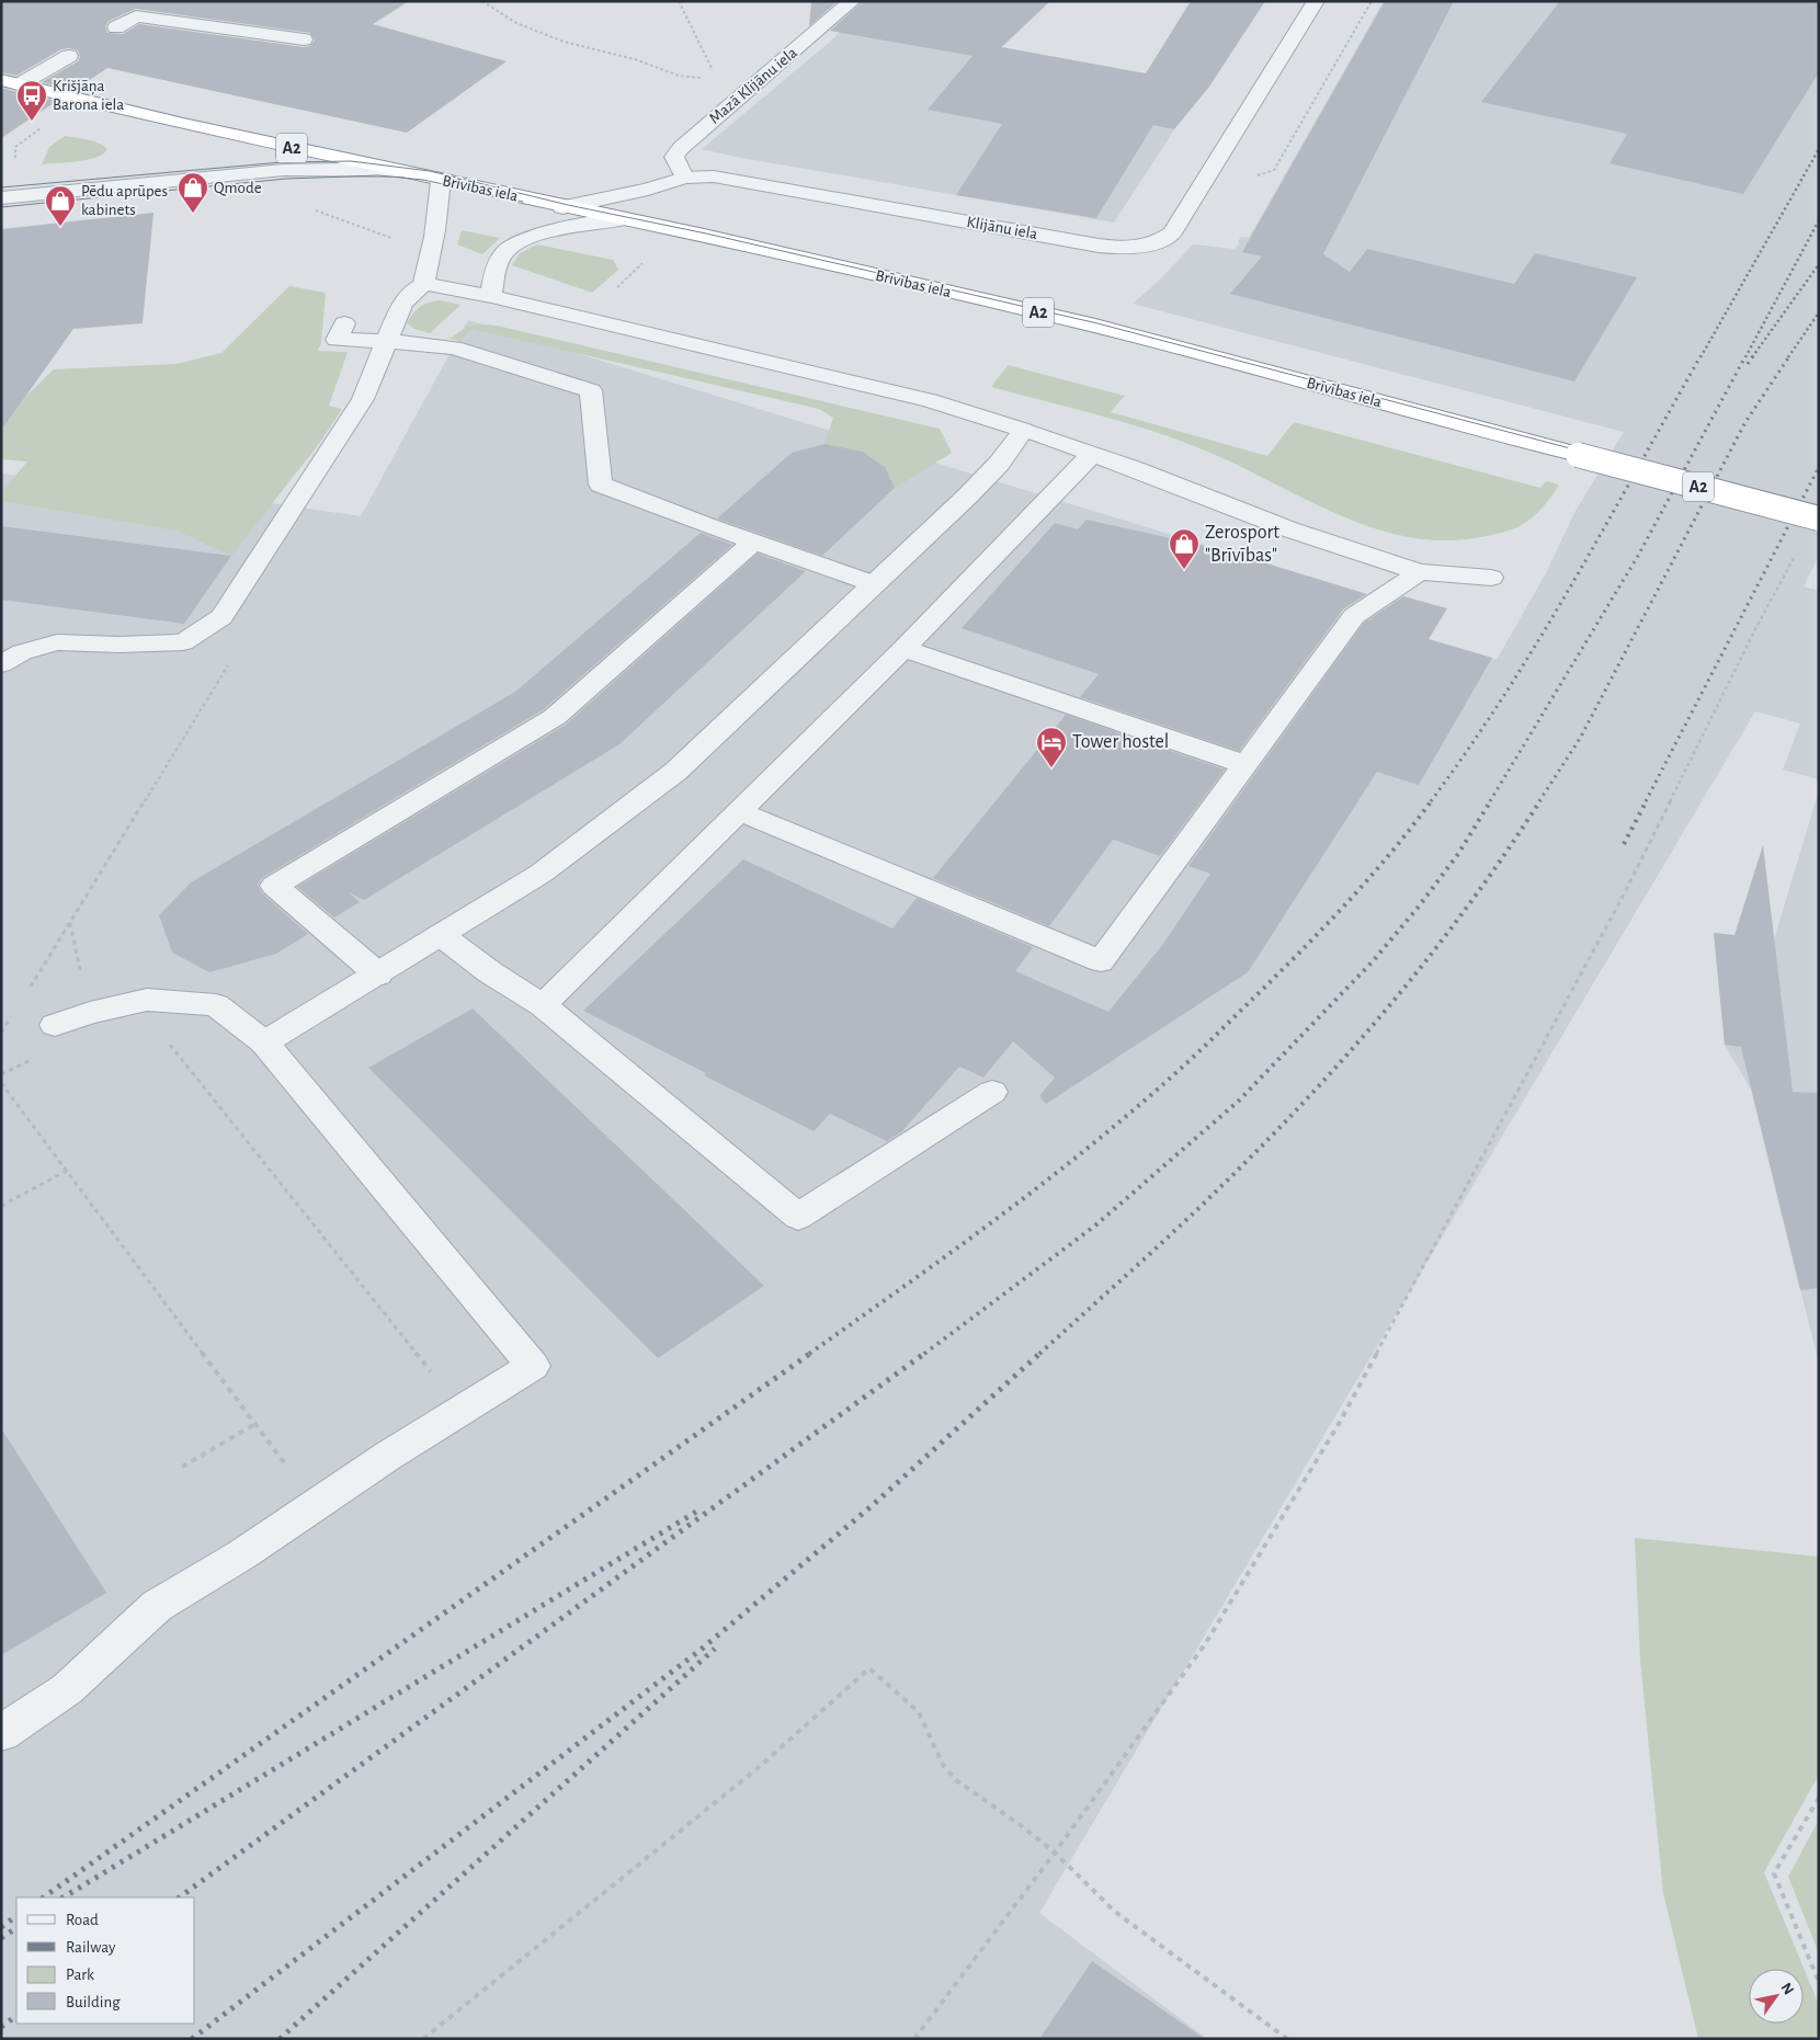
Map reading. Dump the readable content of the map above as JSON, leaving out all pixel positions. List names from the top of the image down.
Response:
{
  "streets": {
    "highway": ["A2", "Brīvības iela"],
    "street": ["Mazā Klijānu iela", "Klijānu iela"]
  },
  "crossings": [
    ["Mazā Klijānu iela", "Klijānu iela"],
    ["Brīvības iela", "Klijānu iela"]
  ],
  "places": {
    "bus stop": ["Krišjāņa Barona iela"],
    "shop": ["Qmode", "Pēdu aprūpes kabinets", "Zerosport \"Brīvības\""],
    "hotel": ["Tower hostel"]
  },
  "legend": [
    "Road",
    "Railway",
    "Park",
    "Building"
  ],
  "north": "top right"
}
